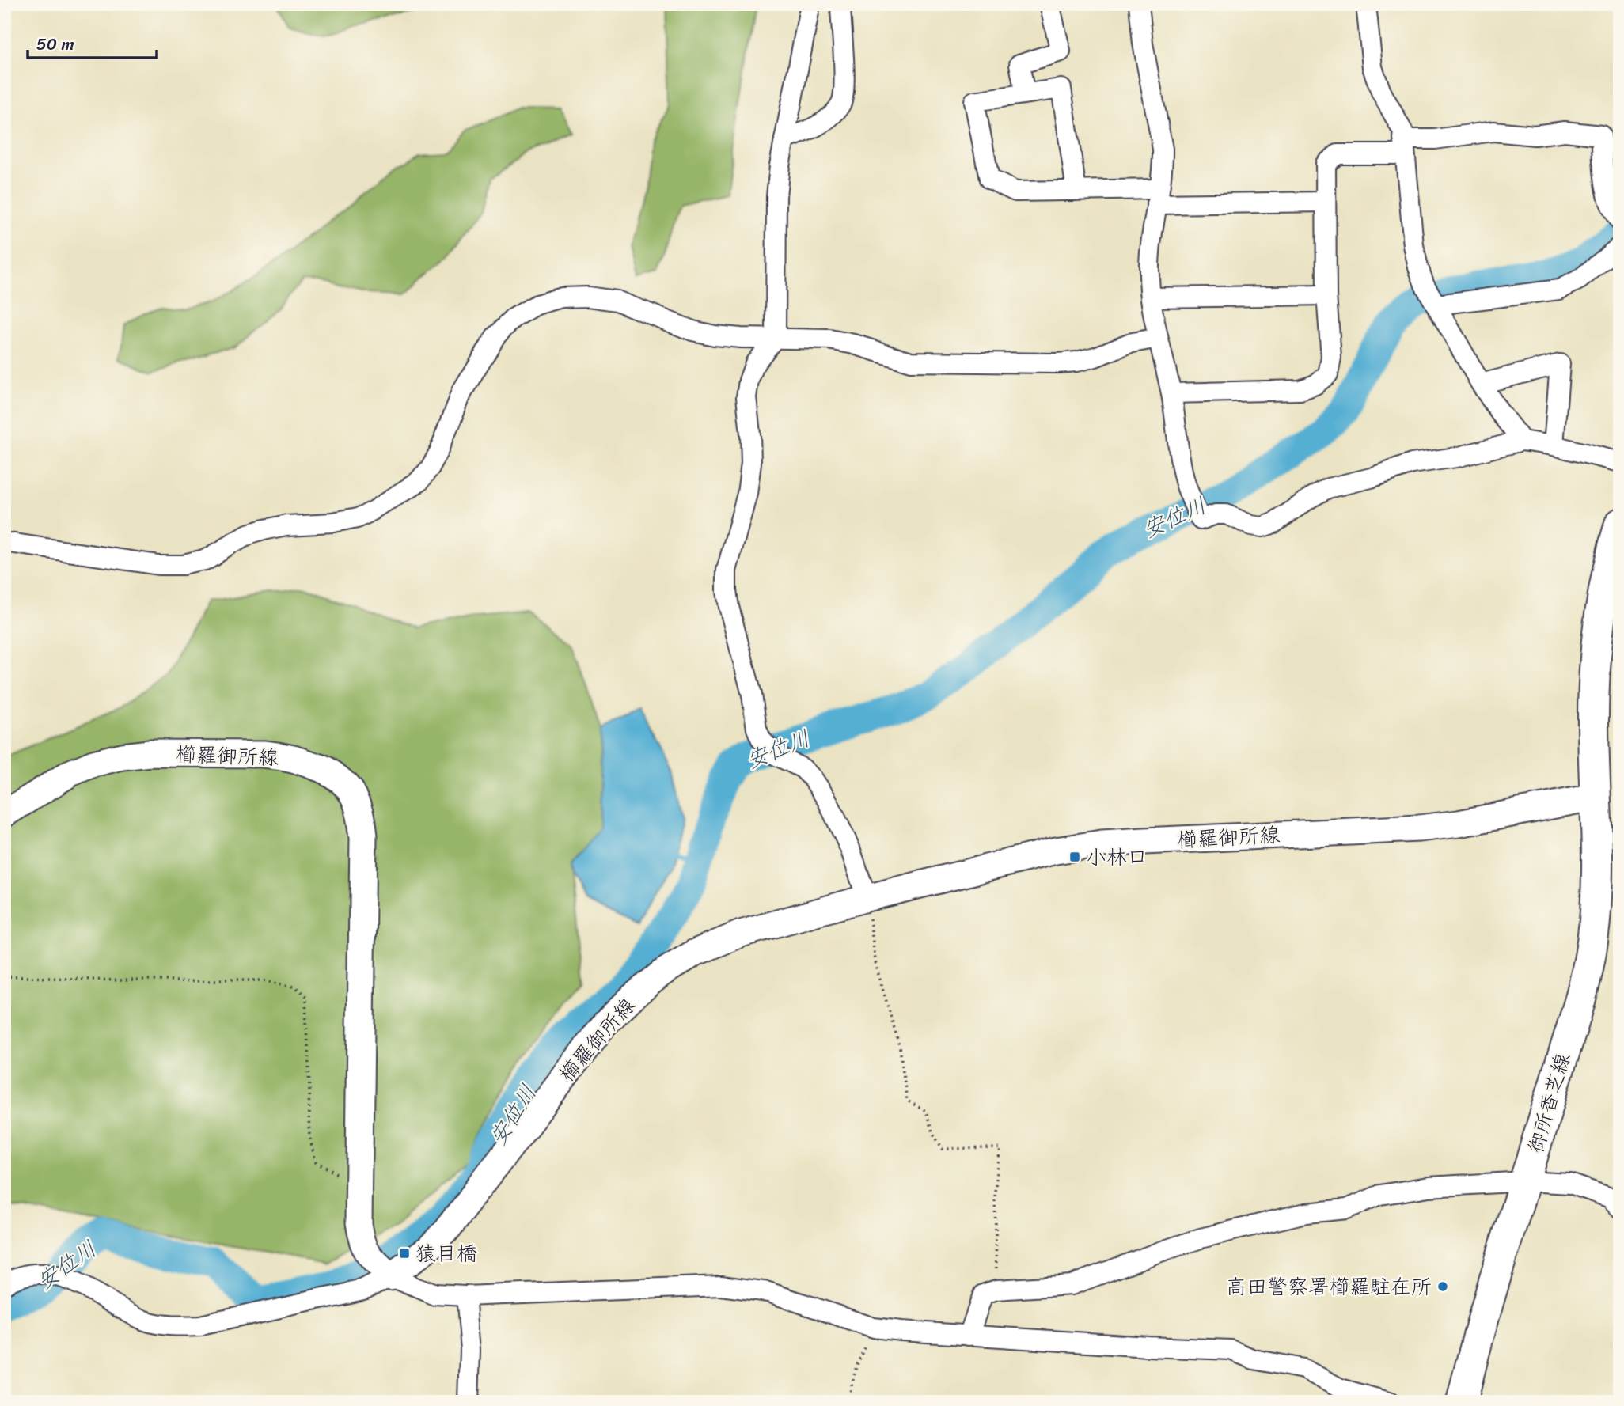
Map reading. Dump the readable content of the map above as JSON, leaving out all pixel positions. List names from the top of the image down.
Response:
{
  "streets": {
    "main road": ["櫛羅御所線", "御所香芝線"]
  },
  "crossings": [
    ["櫛羅御所線", "御所香芝線"]
  ],
  "water": ["安位川"],
  "places": {
    "transit": ["小林口", "猿目橋"],
    "other": ["高田警察署櫛羅駐在所"]
  },
  "scale_bar": "50 m"
}
